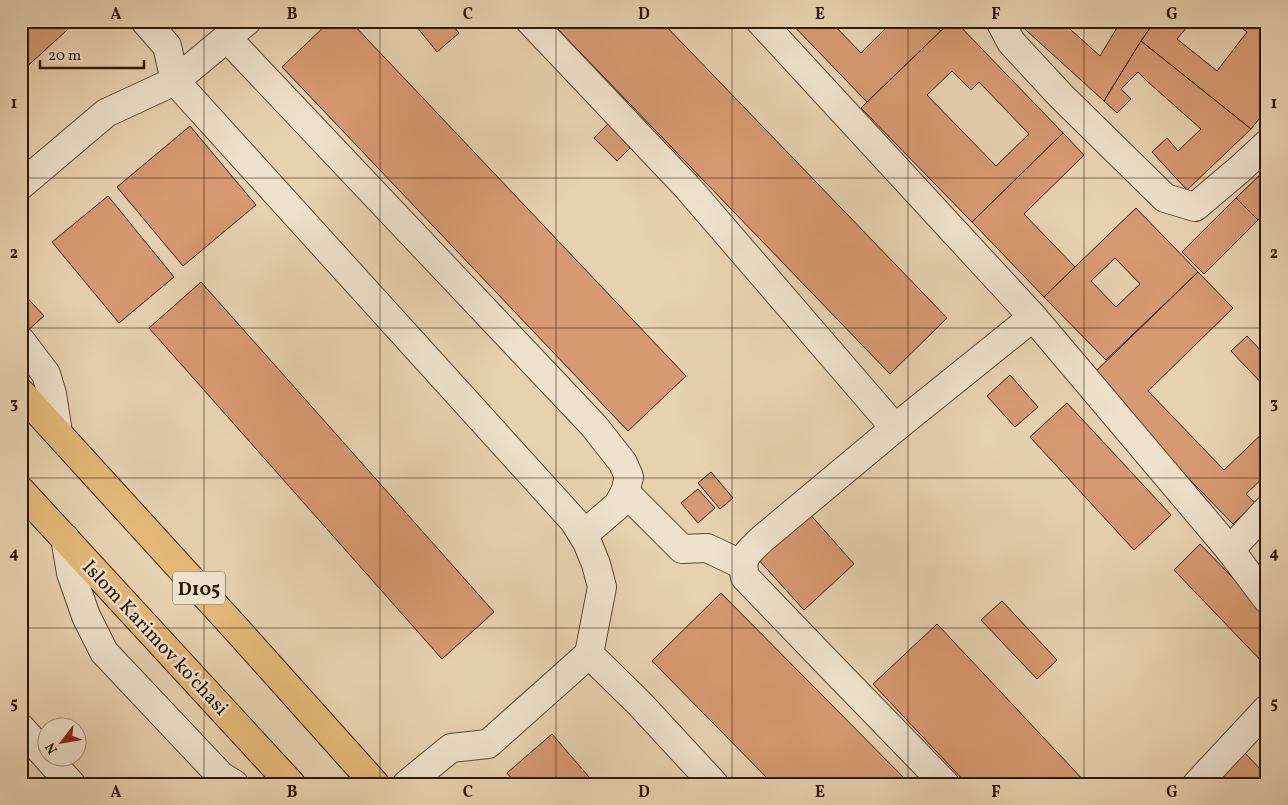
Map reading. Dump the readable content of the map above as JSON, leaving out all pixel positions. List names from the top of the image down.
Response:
{
  "streets": {
    "main road": ["D105", "Islom Karimov koʻchasi"]
  },
  "scale_bar": "20 m",
  "north": "bottom left",
  "grid": {
    "columns": [
      "A",
      "B",
      "C",
      "D",
      "E",
      "F",
      "G"
    ],
    "rows": [
      "1",
      "2",
      "3",
      "4",
      "5"
    ]
  }
}
